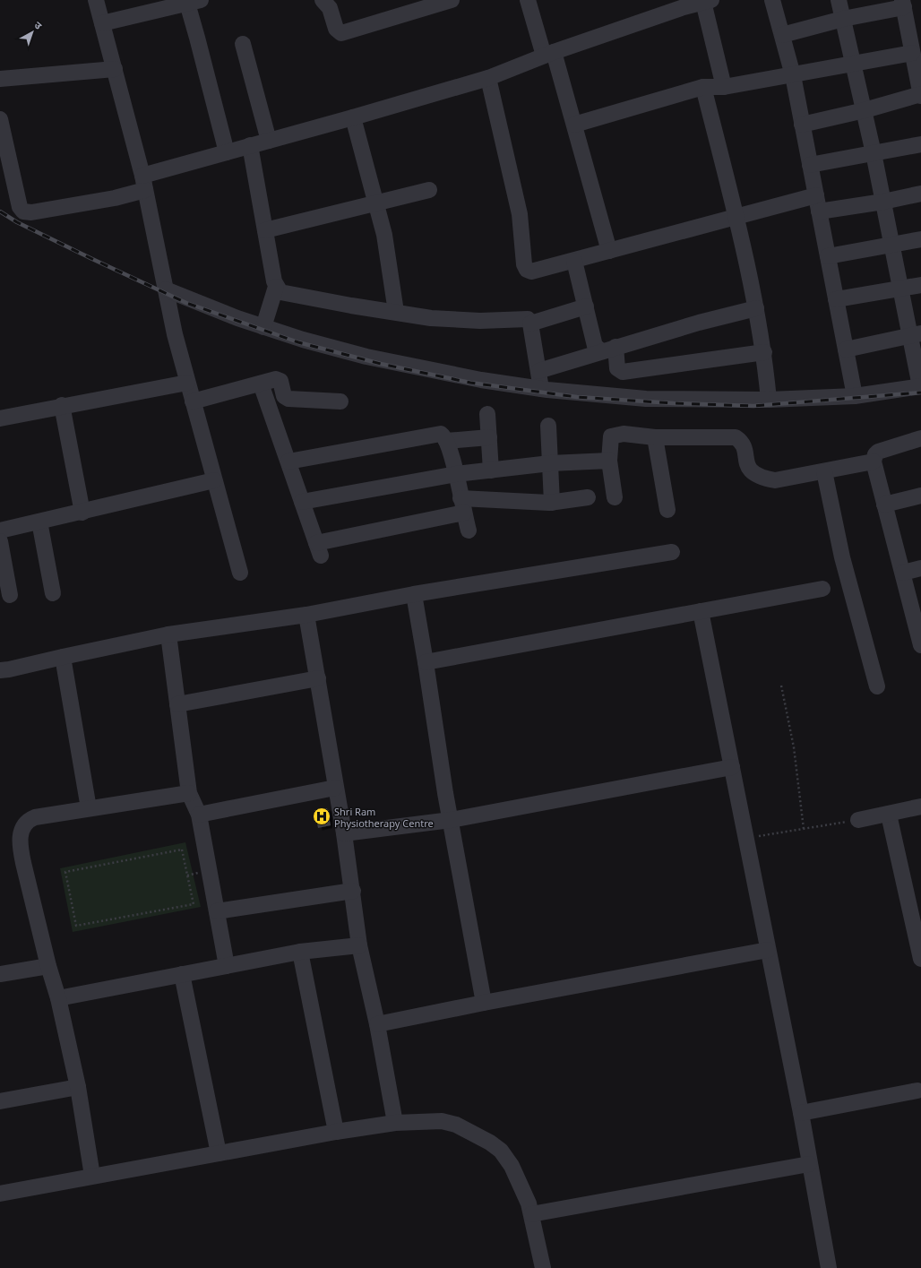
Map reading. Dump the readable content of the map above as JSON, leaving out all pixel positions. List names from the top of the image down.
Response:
{
  "places": {
    "hospital": ["Shri Ram Physiotherapy Centre"]
  },
  "north": "top right"
}
